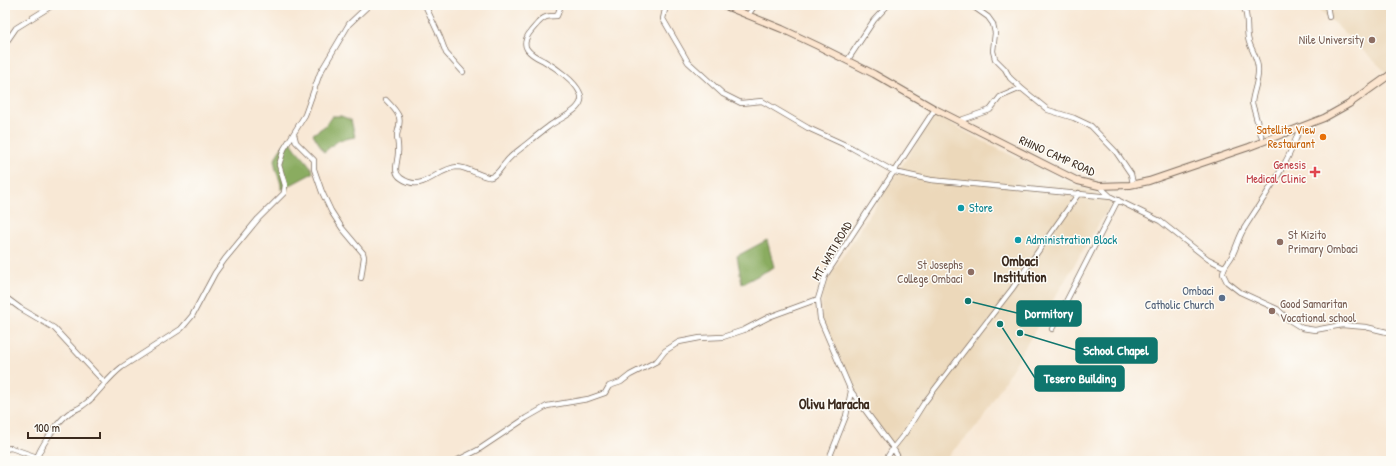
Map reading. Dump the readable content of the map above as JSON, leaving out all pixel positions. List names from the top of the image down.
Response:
{
  "streets": {
    "main road": ["RHINO CAMP ROAD"],
    "street": ["MT. WATI ROAD"]
  },
  "crossings": [
    ["RHINO CAMP ROAD", "MT. WATI ROAD"]
  ],
  "districts": ["Ombaci Institution", "Olivu Maracha"],
  "places": {
    "other": [
      "Nile University",
      "Satellite View Restaurant",
      "Store",
      "Administration Block",
      "St Kizito Primary Ombaci",
      "St Josephs College Ombaci",
      "Ombaci Catholic Church",
      "Dormitory",
      "Good Samaritan Vocational school",
      "Tesero Building",
      "School Chapel"
    ],
    "health": ["Genesis Medical Clinic"]
  },
  "scale_bar": "100 m"
}
